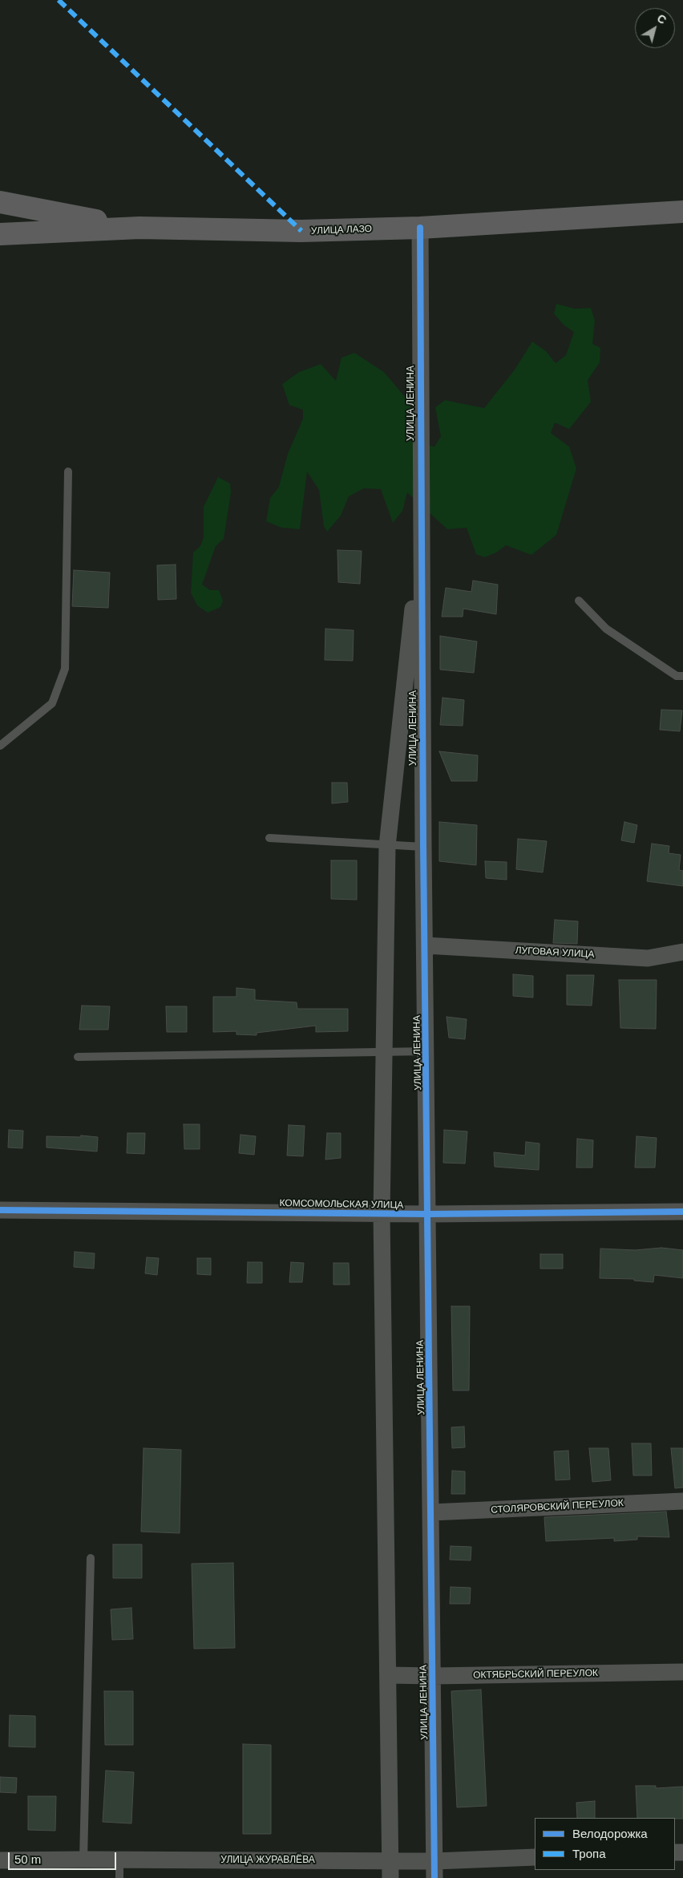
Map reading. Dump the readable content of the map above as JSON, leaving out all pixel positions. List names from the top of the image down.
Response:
{
  "streets": {
    "main road": ["УЛИЦА ЛАЗО"],
    "street": [
      "УЛИЦА ЛЕНИНА",
      "ЛУГОВАЯ УЛИЦА",
      "КОМСОМОЛЬСКАЯ УЛИЦА",
      "СТОЛЯРОВСКИЙ ПЕРЕУЛОК",
      "ОКТЯБРЬСКИЙ ПЕРЕУЛОК",
      "УЛИЦА ЖУРАВЛЁВА"
    ]
  },
  "crossings": [
    ["УЛИЦА ЛАЗО", "УЛИЦА ЛЕНИНА"],
    ["УЛИЦА ЛЕНИНА", "ЛУГОВАЯ УЛИЦА"],
    ["УЛИЦА ЛЕНИНА", "КОМСОМОЛЬСКАЯ УЛИЦА"],
    ["УЛИЦА ЛЕНИНА", "СТОЛЯРОВСКИЙ ПЕРЕУЛОК"],
    ["УЛИЦА ЛЕНИНА", "ОКТЯБРЬСКИЙ ПЕРЕУЛОК"],
    ["УЛИЦА ЛЕНИНА", "УЛИЦА ЖУРАВЛЁВА"]
  ],
  "legend": ["Велодорожка", "Тропа"],
  "scale_bar": "50 m",
  "north": "top right"
}
